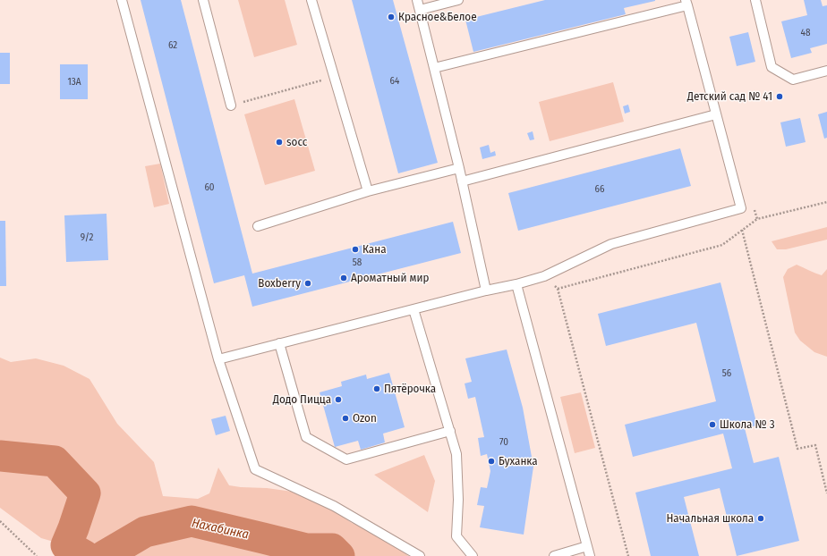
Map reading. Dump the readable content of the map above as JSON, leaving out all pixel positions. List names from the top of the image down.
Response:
{
  "water": ["Нахабинка"],
  "places": [
    "Красное&Белое",
    "Детский сад № 41",
    "socc",
    "Кана",
    "Ароматный мир",
    "Boxberry",
    "Пятёрочка",
    "Додо Пицца",
    "Ozon",
    "Школа № 3",
    "Буханка",
    "Начальная школа"
  ],
  "house_numbers": [
    "48",
    "62",
    "64",
    "13А",
    "60",
    "66",
    "9/2",
    "58",
    "56",
    "70"
  ]
}
